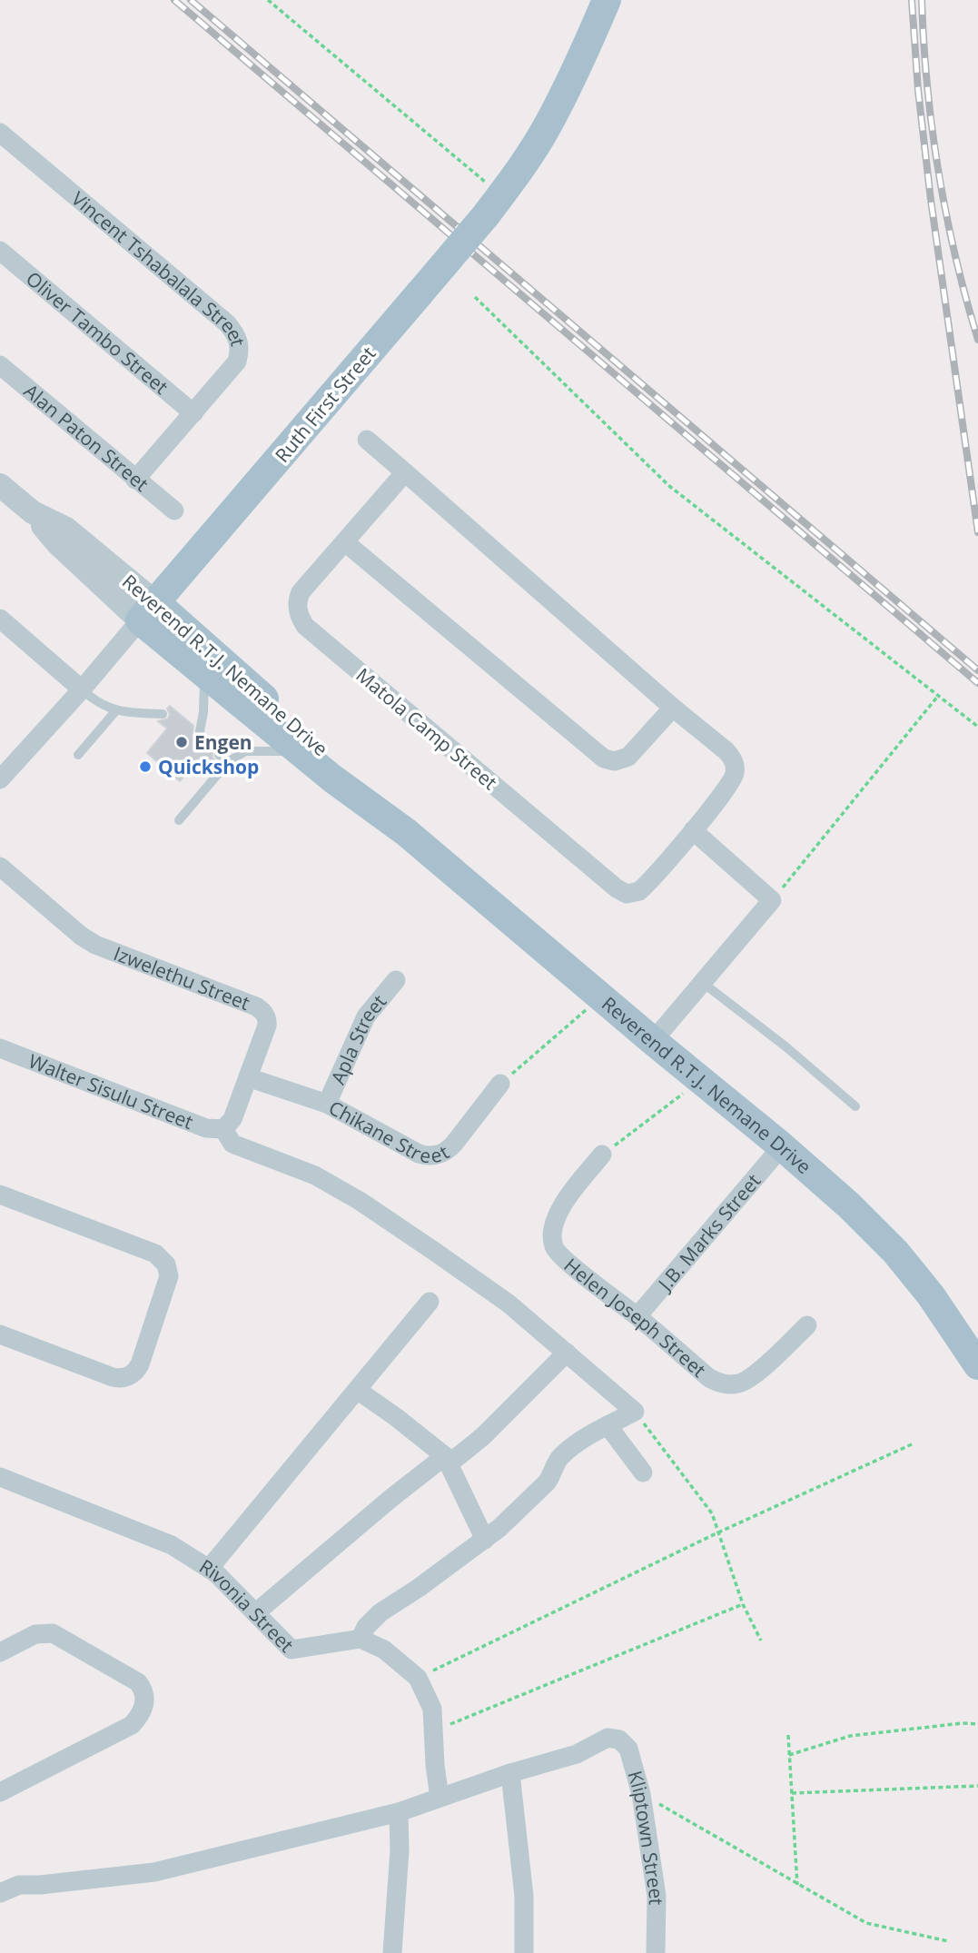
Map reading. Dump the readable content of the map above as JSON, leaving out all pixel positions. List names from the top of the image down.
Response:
{
  "streets": {
    "main road": ["Ruth First Street", "Reverend R.T.J. Nemane Drive"],
    "street": [
      "Vincent Tshabalala Street",
      "Oliver Tambo Street",
      "Alan Paton Street",
      "Matola Camp Street",
      "Izwelethu Street",
      "Apla Street",
      "Walter Sisulu Street",
      "Chikane Street",
      "J.B. Marks Street",
      "Helen Joseph Street",
      "Rivonia Street",
      "Kliptown Street"
    ]
  },
  "crossings": [
    ["Vincent Tshabalala Street", "Oliver Tambo Street"],
    ["Vincent Tshabalala Street", "Alan Paton Street"],
    ["Ruth First Street", "Reverend R.T.J. Nemane Drive"],
    ["Reverend R.T.J. Nemane Drive", "J.B. Marks Street"],
    ["Izwelethu Street", "Walter Sisulu Street"],
    ["Izwelethu Street", "Chikane Street"],
    ["Apla Street", "Chikane Street"],
    ["J.B. Marks Street", "Helen Joseph Street"]
  ],
  "places": ["Engen", "Quickshop"]
}
